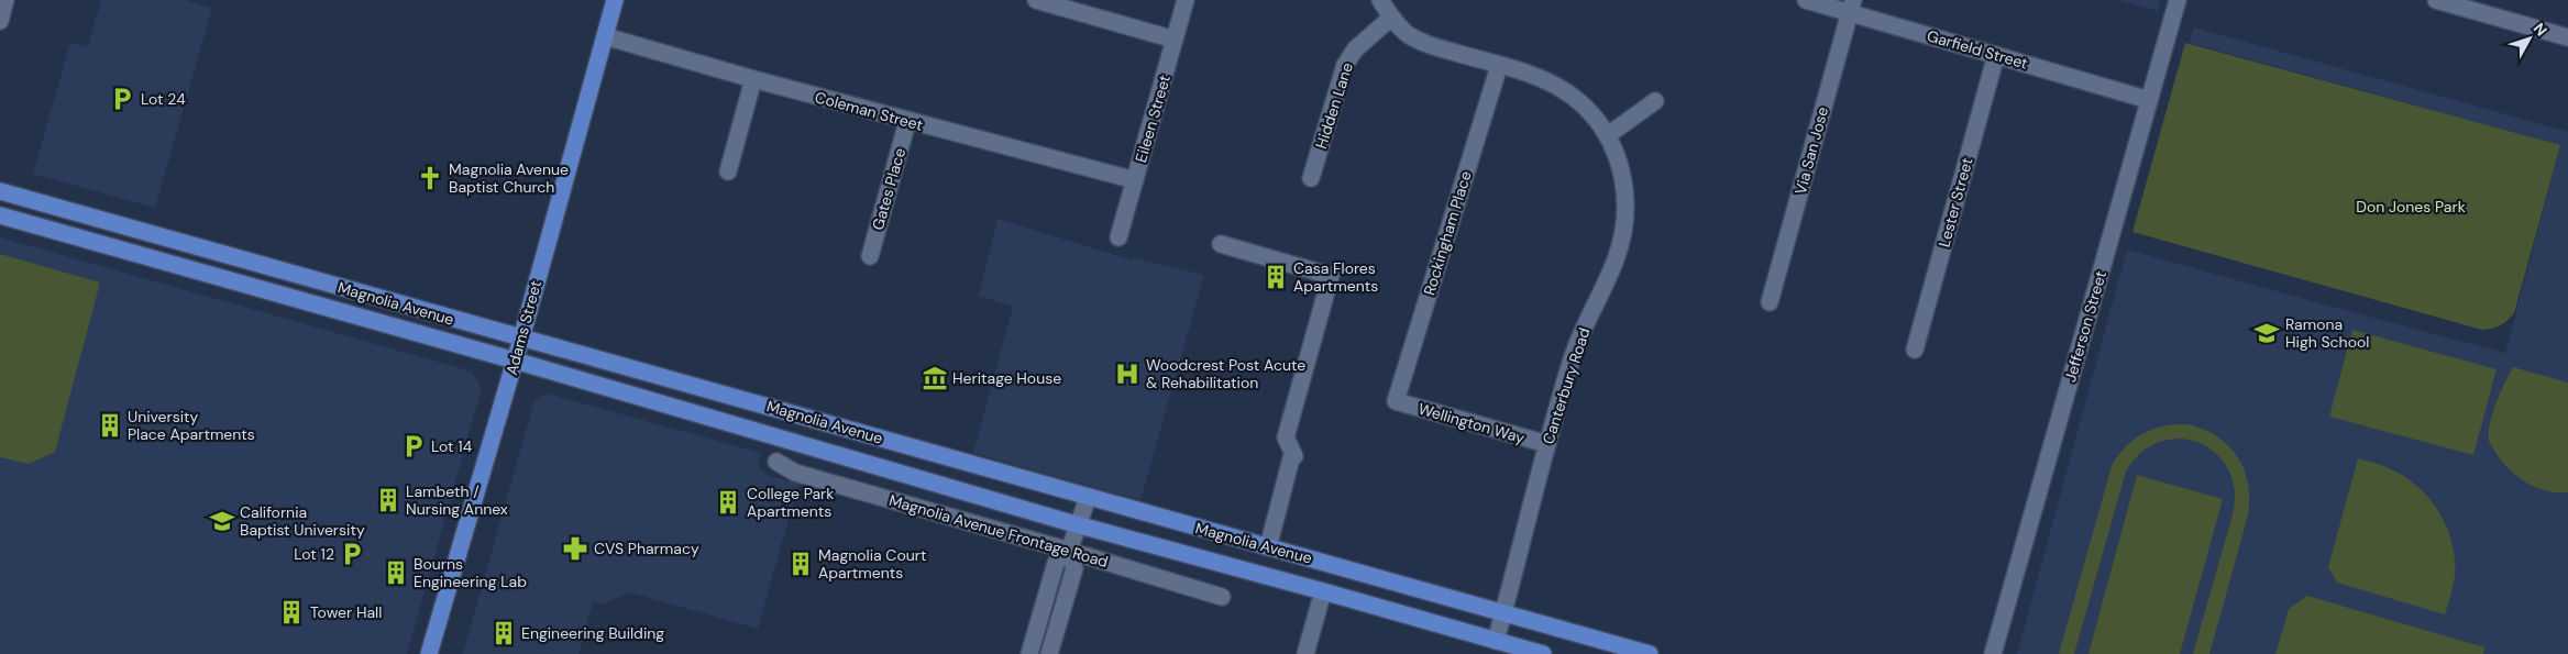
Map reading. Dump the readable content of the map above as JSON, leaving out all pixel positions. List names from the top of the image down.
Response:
{
  "streets": {
    "main road": ["Magnolia Avenue", "Adams Street"],
    "street": [
      "Garfield Street",
      "Hidden Lane",
      "Coleman Street",
      "Eileen Street",
      "Via San Jose",
      "Gates Place",
      "Lester Street",
      "Rockingham Place",
      "Jefferson Street",
      "Canterbury Road",
      "Wellington Way",
      "Magnolia Avenue Frontage Road"
    ]
  },
  "crossings": [
    ["Garfield Street", "Via San Jose"],
    ["Garfield Street", "Lester Street"],
    ["Garfield Street", "Jefferson Street"],
    ["Hidden Lane", "Canterbury Road"],
    ["Coleman Street", "Eileen Street"],
    ["Coleman Street", "Gates Place"],
    ["Coleman Street", "Adams Street"],
    ["Rockingham Place", "Canterbury Road"],
    ["Rockingham Place", "Wellington Way"],
    ["Magnolia Avenue", "Adams Street"],
    ["Magnolia Avenue", "Canterbury Road"],
    ["Canterbury Road", "Wellington Way"]
  ],
  "parks": ["Don Jones Park"],
  "places": {
    "parking": ["Lot 24", "Lot 14", "Lot 12"],
    "church": ["Magnolia Avenue Baptist Church"],
    "building": [
      "Casa Flores Apartments",
      "University Place Apartments",
      "Lambeth / Nursing Annex",
      "College Park Apartments",
      "Magnolia Court Apartments",
      "Bourns Engineering Lab",
      "Tower Hall",
      "Engineering Building"
    ],
    "school or university": ["Ramona High School", "California Baptist University"],
    "hospital": ["Woodcrest Post Acute & Rehabilitation"],
    "museum": ["Heritage House"],
    "pharmacy": ["CVS Pharmacy"]
  },
  "north": "top right"
}
